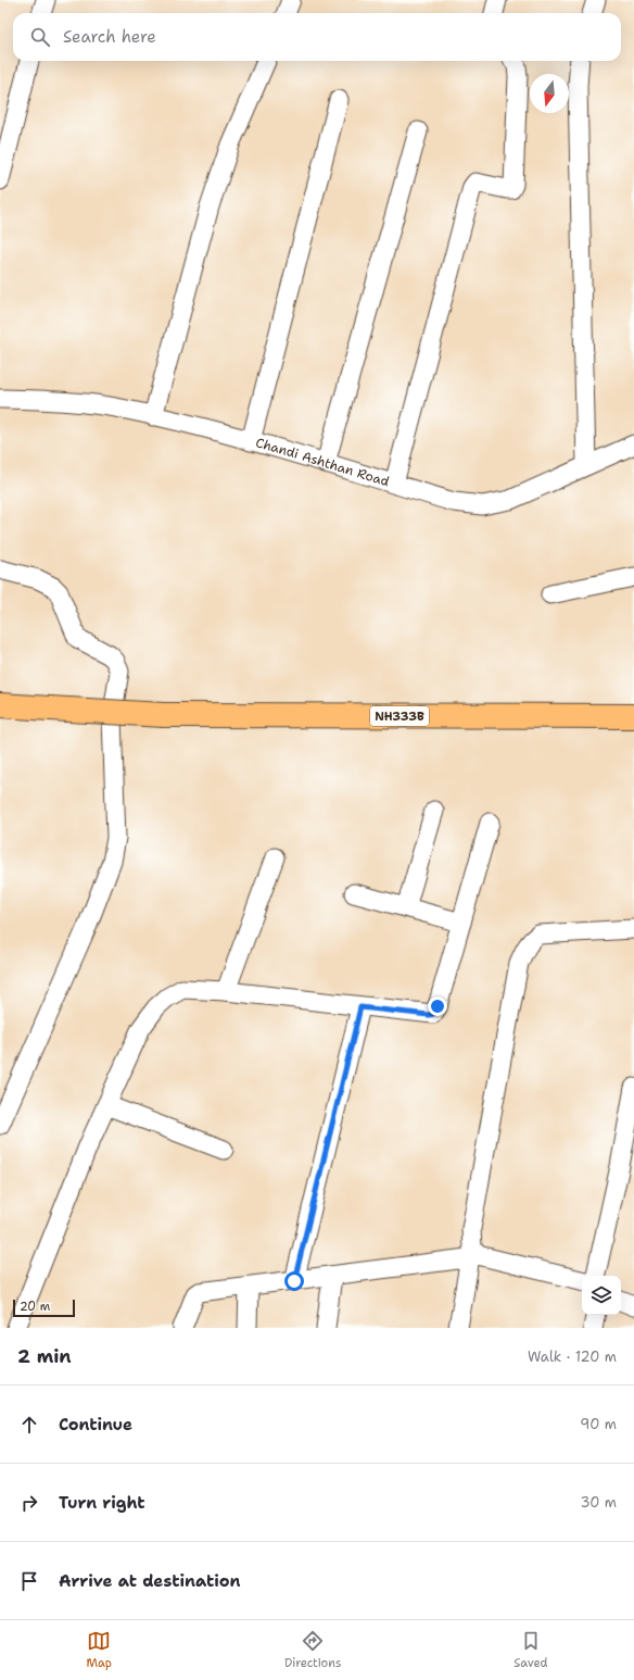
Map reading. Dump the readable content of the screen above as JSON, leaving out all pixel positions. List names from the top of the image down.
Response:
{
  "streets": {
    "highway": ["NH333B"],
    "street": ["Chandi Ashthan Road"]
  },
  "scale_bar": "20 m",
  "north": "bottom",
  "page": {
    "search": "Search here",
    "scale": "20 m",
    "heading": ["2 min", "Walk · 120 m"],
    "list": [
      ["Continue", "90 m"],
      ["Turn right", "30 m"],
      "Arrive at destination"
    ],
    "nav": ["Map", "Directions", "Saved"]
  }
}
